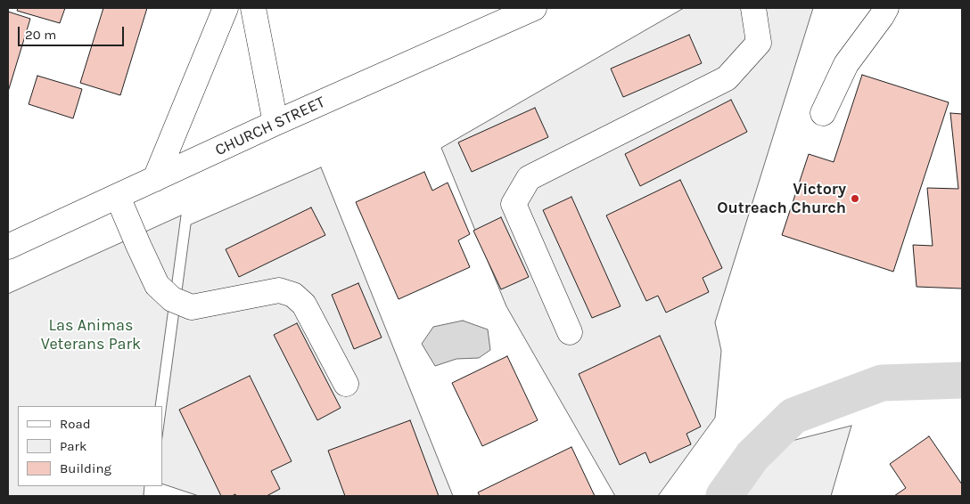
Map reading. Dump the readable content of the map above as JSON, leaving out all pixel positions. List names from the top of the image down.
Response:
{
  "streets": {
    "street": ["CHURCH STREET"]
  },
  "parks": ["Las Animas Veterans Park"],
  "places": ["Victory Outreach Church"],
  "legend": ["Road", "Park", "Building"],
  "scale_bar": "20 m"
}
